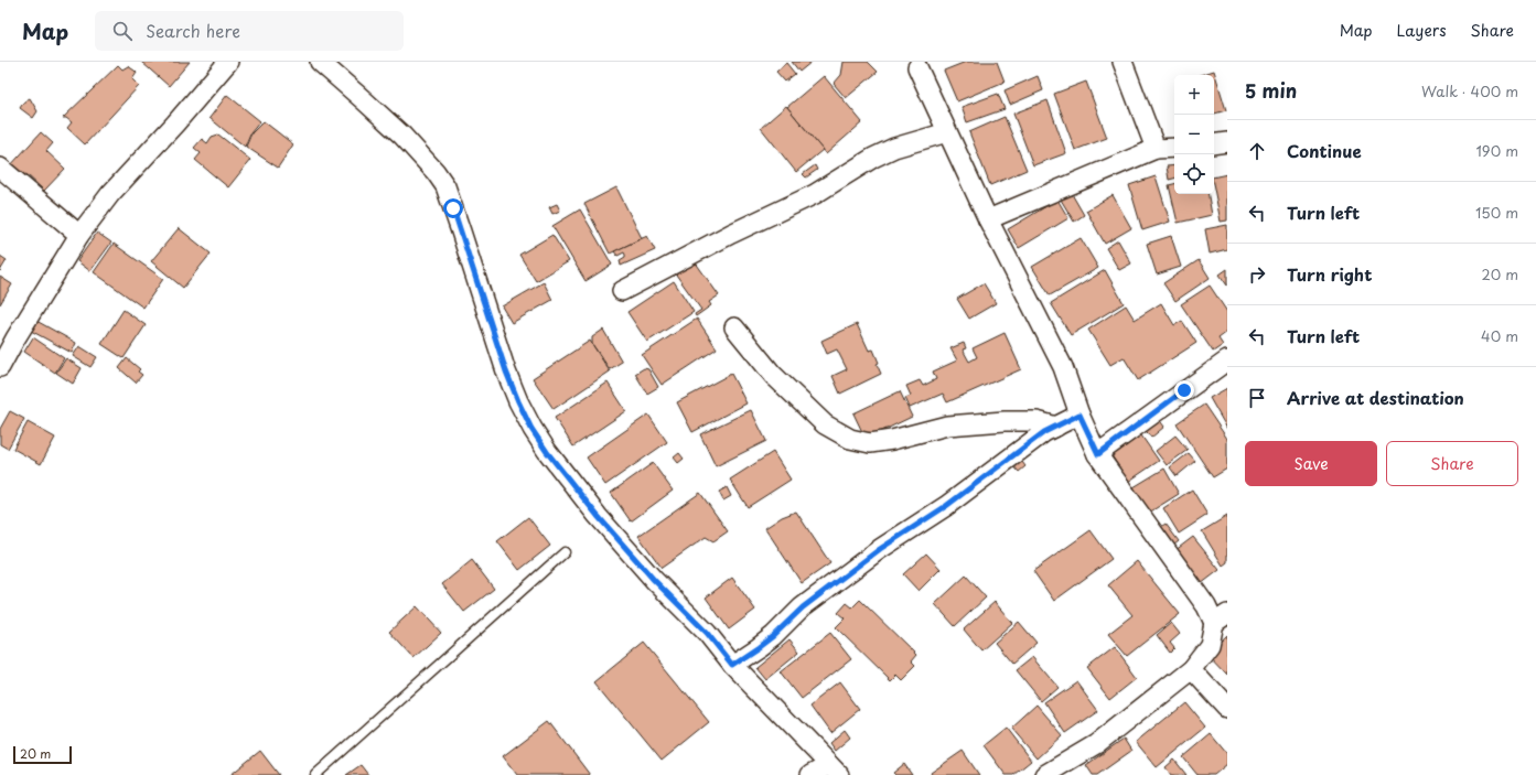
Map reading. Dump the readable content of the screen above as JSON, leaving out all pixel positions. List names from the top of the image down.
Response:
{
  "scale_bar": "20 m",
  "page": {
    "header": "Map",
    "search": "Search here",
    "nav": ["Map", "Layers", "Share"],
    "heading": ["5 min", "Walk · 400 m"],
    "map_buttons": ["+", "−"],
    "list": [
      ["Continue", "190 m"],
      ["Turn left", "150 m"],
      ["Turn right", "20 m"],
      ["Turn left", "40 m"],
      "Arrive at destination"
    ],
    "buttons": ["Save", "Share"],
    "scale": "20 m"
  }
}
